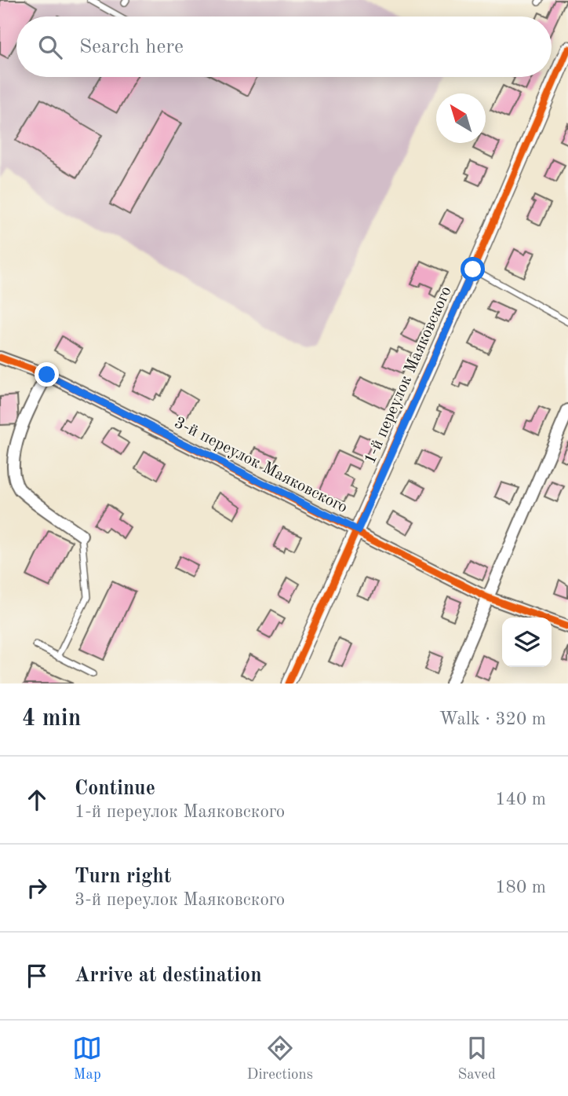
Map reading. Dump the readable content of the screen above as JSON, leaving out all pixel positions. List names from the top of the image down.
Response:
{
  "streets": {
    "street": ["1-й переулок Маяковского", "3-й переулок Маяковского"]
  },
  "crossings": [
    ["1-й переулок Маяковского", "3-й переулок Маяковского"]
  ],
  "north": "top left",
  "page": {
    "search": "Search here",
    "heading": ["4 min", "Walk · 320 m"],
    "list": [
      ["Continue", "1-й переулок Маяковского", "140 m"],
      ["Turn right", "3-й переулок Маяковского", "180 m"],
      "Arrive at destination"
    ],
    "nav": ["Map", "Directions", "Saved"]
  }
}
